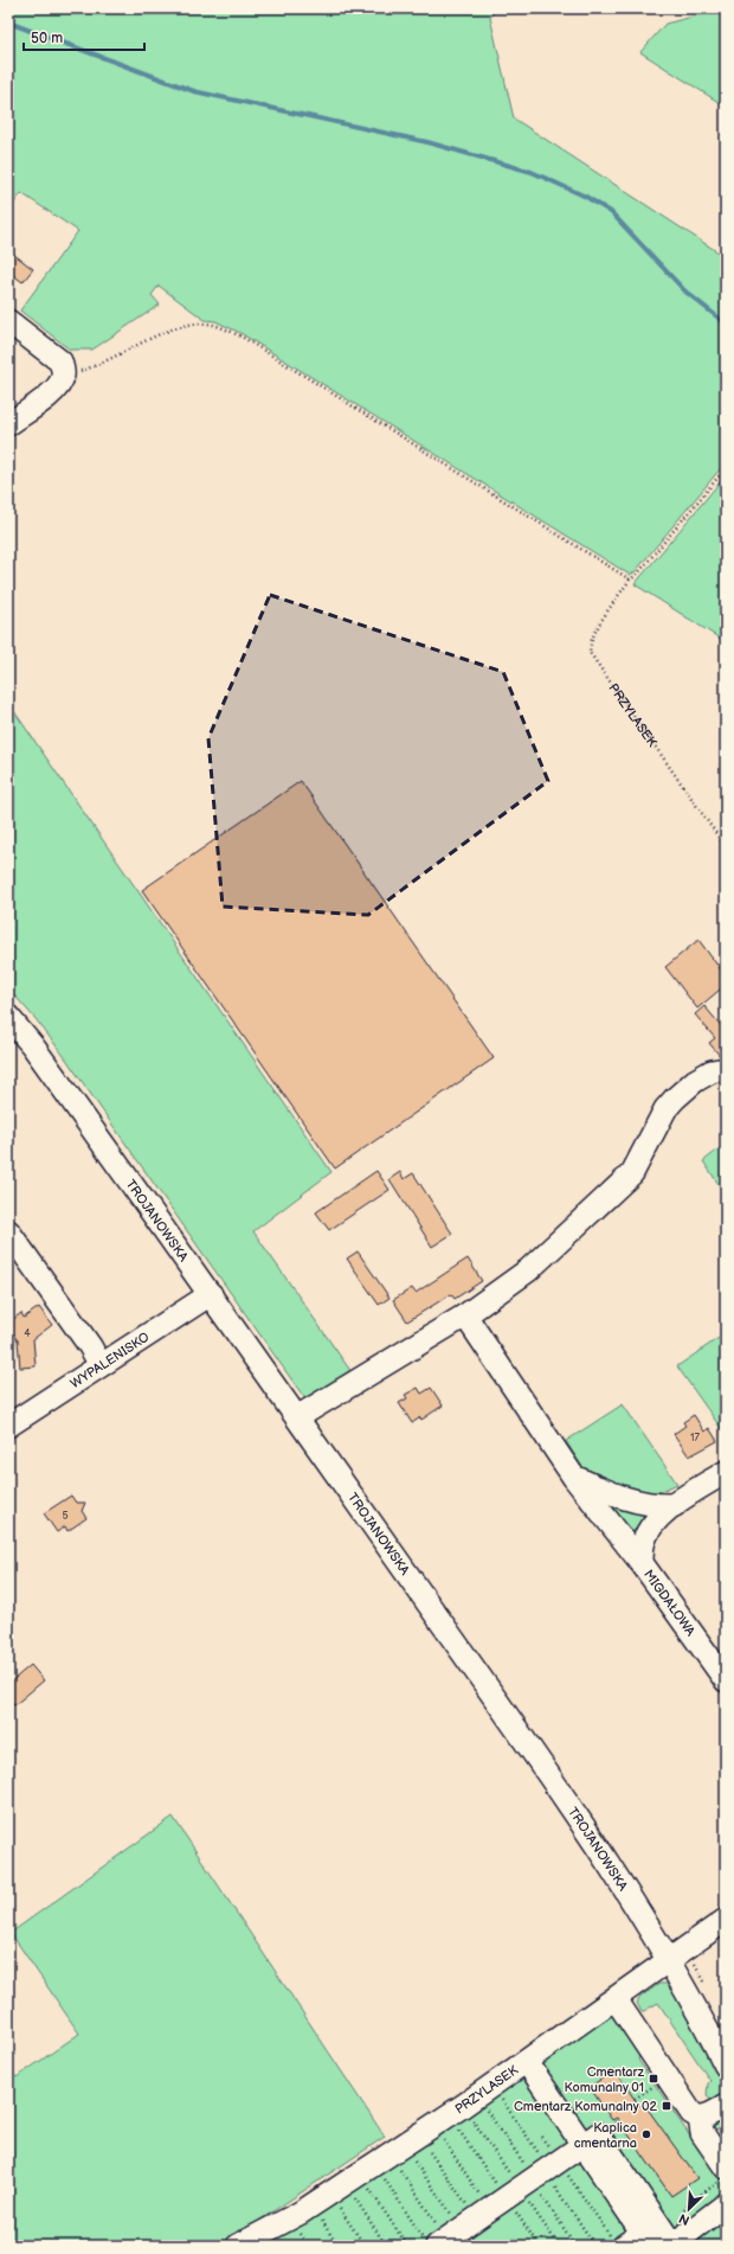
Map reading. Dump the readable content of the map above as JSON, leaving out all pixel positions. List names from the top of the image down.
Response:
{
  "streets": {
    "street": [
      "PRZYLASEK",
      "TROJANOWSKA",
      "WYPALENISKO",
      "MIGDAŁOWA"
    ]
  },
  "crossings": [
    ["PRZYLASEK", "TROJANOWSKA"],
    ["TROJANOWSKA", "WYPALENISKO"]
  ],
  "places": {
    "transit": ["Cmentarz Komunalny 01", "Cmentarz Komunalny 02"],
    "other": ["Kaplica cmentarna"]
  },
  "house_numbers": ["4", "17", "5"],
  "scale_bar": "50 m",
  "north": "bottom left"
}
